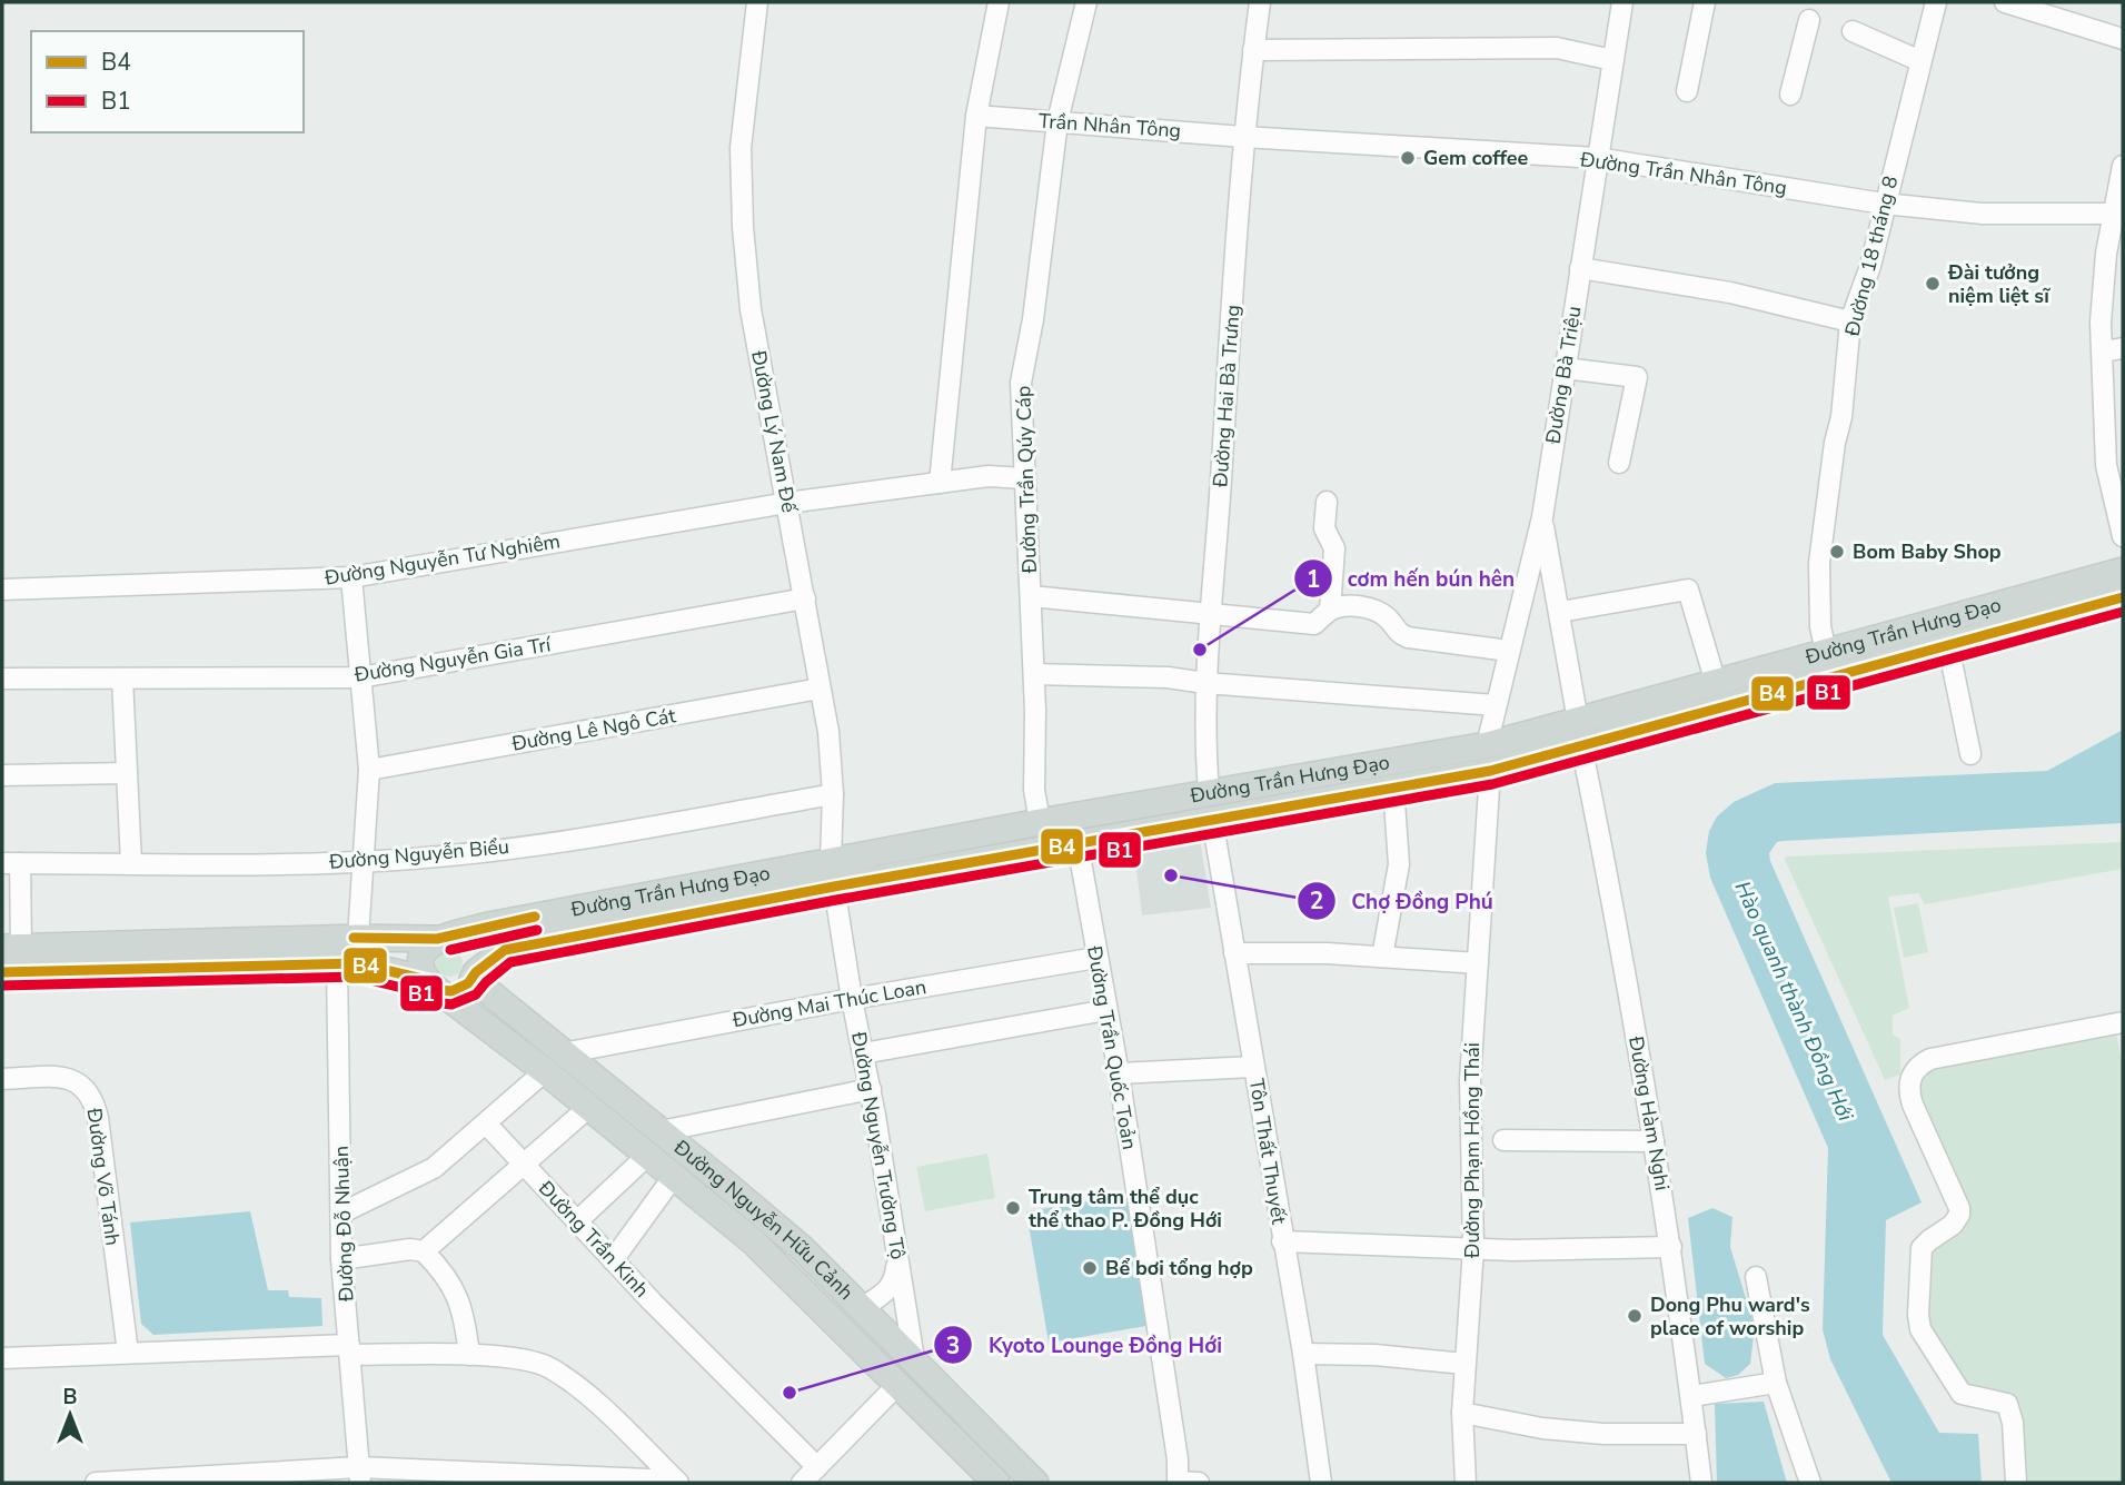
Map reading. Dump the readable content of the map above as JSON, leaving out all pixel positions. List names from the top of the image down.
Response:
{
  "streets": {
    "main road": ["Đường Trần Hưng Đạo", "Đường Nguyễn Hữu Cảnh"],
    "street": [
      "Trần Nhân Tông",
      "Đường Trần Nhân Tông",
      "Đường 18 tháng 8",
      "Đường Bà Triệu",
      "Đường Hai Bà Trưng",
      "Đường Lý Nam Đế",
      "Đường Trần Qúy Cáp",
      "Đường Nguyễn Tư Nghiêm",
      "Đường Nguyễn Gia Trí",
      "Đường Lê Ngô Cát",
      "Đường Nguyễn Biểu",
      "Đường Mai Thúc Loan",
      "Đường Trần Quốc Toản",
      "Đường Hàm Nghi",
      "Đường Nguyễn Trường Tộ",
      "Đường Phạm Hồng Thái",
      "Tôn Thất Thuyết",
      "Đường Võ Tánh",
      "Đường Đỗ Nhuận",
      "Đường Trần Kinh"
    ]
  },
  "crossings": [
    ["Trần Nhân Tông", "Đường Trần Nhân Tông"],
    ["Trần Nhân Tông", "Đường Hai Bà Trưng"],
    ["Trần Nhân Tông", "Đường Trần Qúy Cáp"],
    ["Đường Trần Nhân Tông", "Đường 18 tháng 8"],
    ["Đường Trần Nhân Tông", "Đường Bà Triệu"],
    ["Đường Trần Nhân Tông", "Đường Hai Bà Trưng"],
    ["Đường 18 tháng 8", "Đường Trần Hưng Đạo"],
    ["Đường Bà Triệu", "Đường Trần Hưng Đạo"],
    ["Đường Bà Triệu", "Đường Hàm Nghi"],
    ["Đường Hai Bà Trưng", "Đường Trần Hưng Đạo"],
    ["Đường Lý Nam Đế", "Đường Nguyễn Tư Nghiêm"],
    ["Đường Lý Nam Đế", "Đường Trần Hưng Đạo"],
    ["Đường Lý Nam Đế", "Đường Nguyễn Gia Trí"],
    ["Đường Lý Nam Đế", "Đường Lê Ngô Cát"],
    ["Đường Lý Nam Đế", "Đường Nguyễn Biểu"],
    ["Đường Trần Qúy Cáp", "Đường Nguyễn Tư Nghiêm"],
    ["Đường Trần Qúy Cáp", "Đường Trần Hưng Đạo"],
    ["Đường Trần Hưng Đạo", "Đường Trần Quốc Toản"],
    ["Đường Trần Hưng Đạo", "Đường Hàm Nghi"],
    ["Đường Trần Hưng Đạo", "Đường Nguyễn Trường Tộ"],
    ["Đường Trần Hưng Đạo", "Đường Phạm Hồng Thái"],
    ["Đường Trần Hưng Đạo", "Tôn Thất Thuyết"],
    ["Đường Trần Hưng Đạo", "Đường Nguyễn Hữu Cảnh"],
    ["Đường Mai Thúc Loan", "Đường Trần Quốc Toản"],
    ["Đường Mai Thúc Loan", "Đường Nguyễn Trường Tộ"],
    ["Đường Mai Thúc Loan", "Đường Nguyễn Hữu Cảnh"],
    ["Đường Nguyễn Trường Tộ", "Đường Nguyễn Hữu Cảnh"]
  ],
  "water": ["Hào quanh thành Đồng Hới"],
  "places": [
    "Gem coffee",
    "Đài tưởng niệm liệt sĩ",
    "Bom Baby Shop",
    "cơm hến bún hên",
    "Chợ Đồng Phú",
    "Trung tâm thể dục thể thao P. Đồng Hới",
    "Bể bơi tổng hợp",
    "Dong Phu ward's place of worship",
    "Kyoto Lounge Đồng Hới"
  ],
  "lines": ["transit line B4", "transit line B1"],
  "legend": ["B4", "B1"],
  "north": "top"
}
